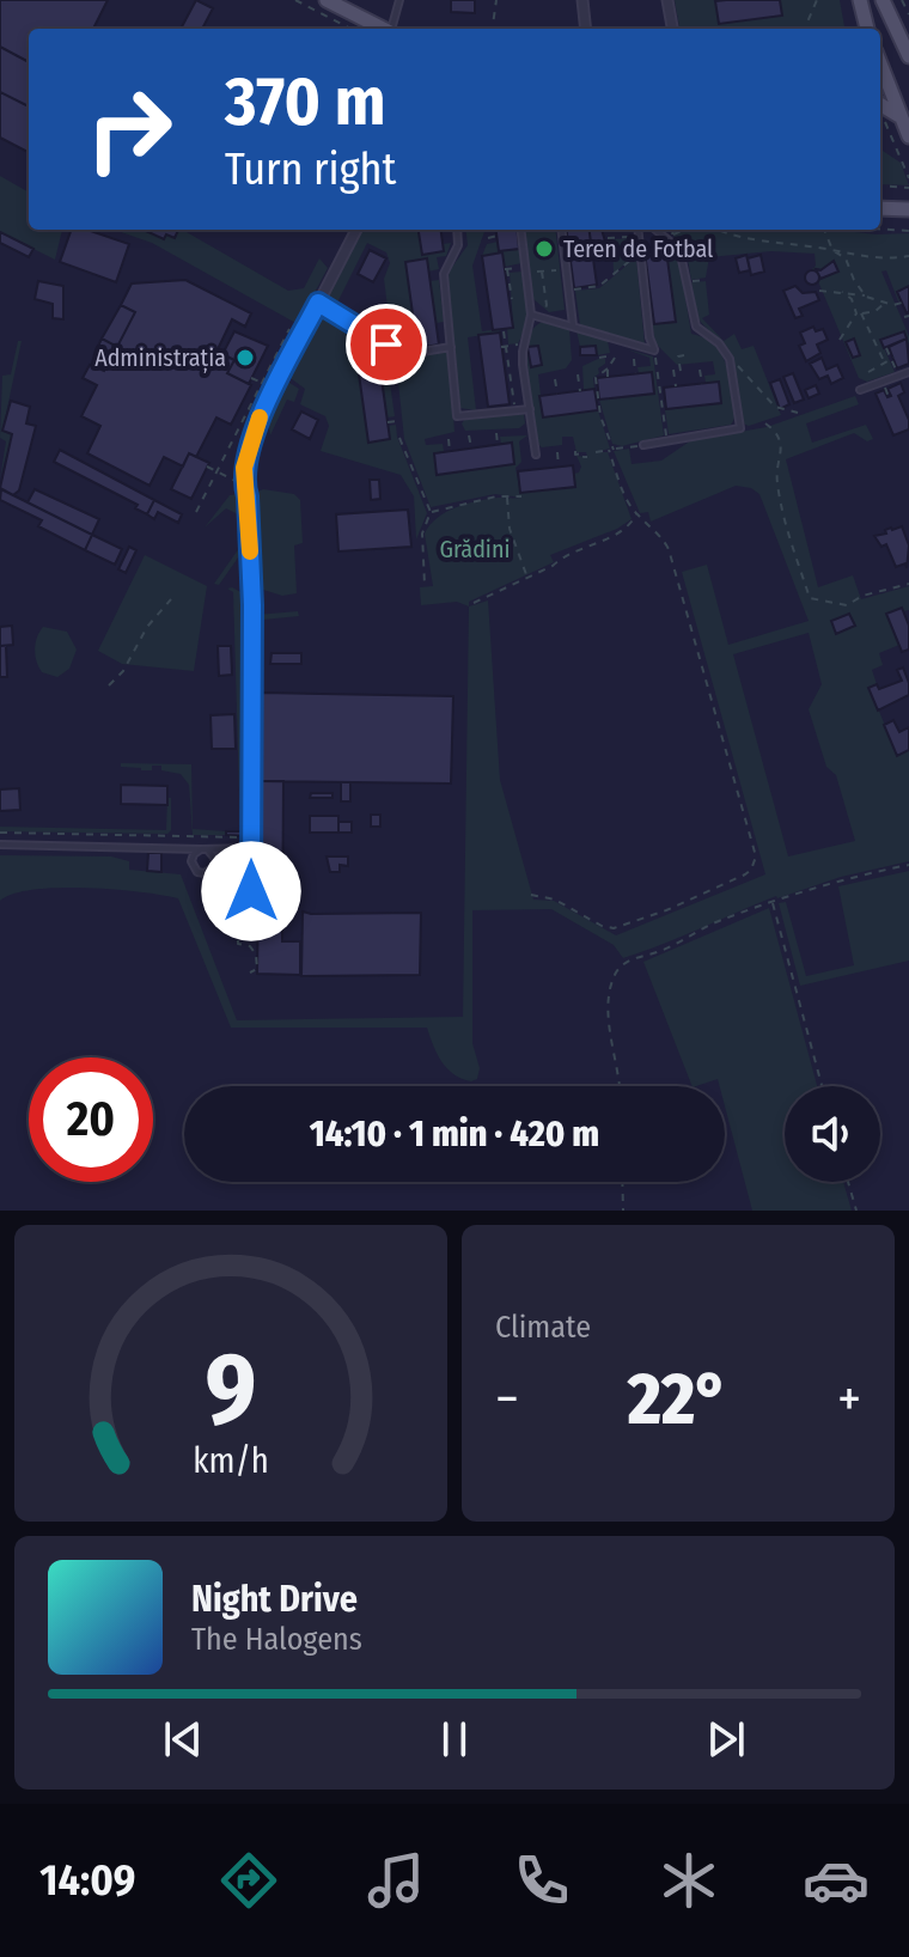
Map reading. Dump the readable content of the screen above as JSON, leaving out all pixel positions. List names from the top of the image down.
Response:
{
  "parks": ["Grădini"],
  "places": ["Teren de Fotbal", "Administrația"],
  "page": {
    "turn": ["370 m", "Turn right"],
    "limit": "20",
    "trip": "14:10 · 1 min · 420 m",
    "tile": "Climate",
    "heat": ["−", "22°", "+"],
    "song": ["Night Drive", "The Halogens"],
    "tabs": "14:09",
    "gauge": ["9", "km/h"]
  }
}
